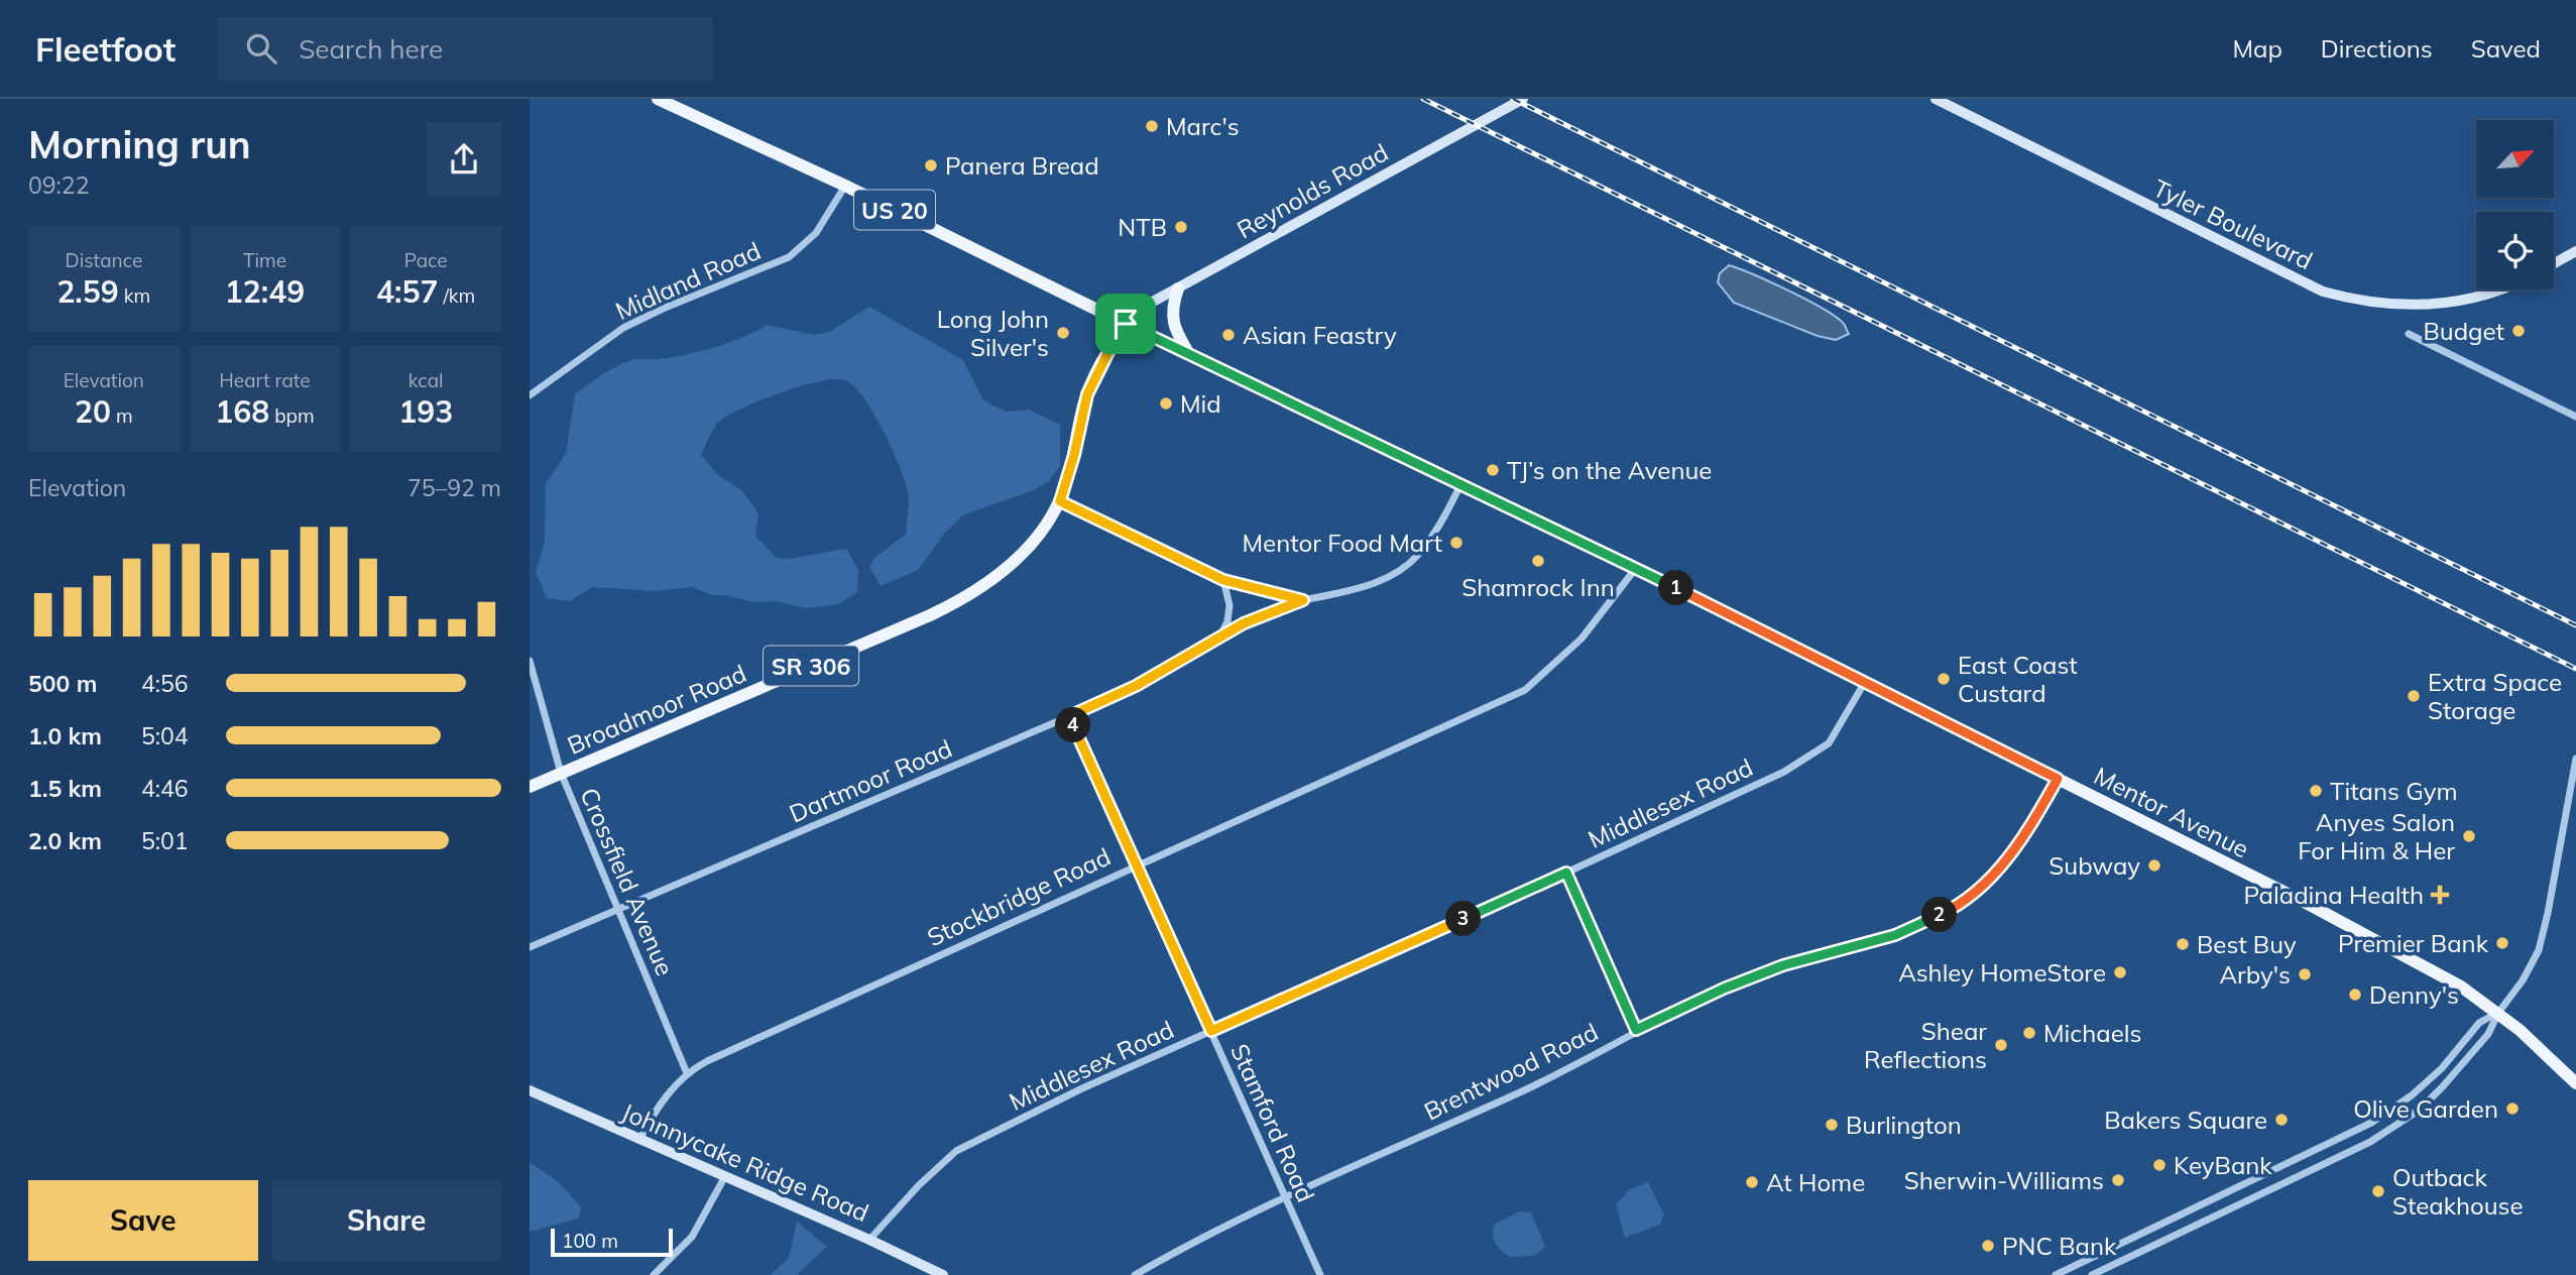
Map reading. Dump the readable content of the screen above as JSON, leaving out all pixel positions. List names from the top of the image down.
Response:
{
  "streets": {
    "main road": [
      "Reynolds Road",
      "US 20",
      "Tyler Boulevard",
      "SR 306",
      "Broadmoor Road",
      "Mentor Avenue",
      "Johnnycake Ridge Road"
    ],
    "street": [
      "Midland Road",
      "Dartmoor Road",
      "Middlesex Road",
      "Crossfield Avenue",
      "Stockbridge Road",
      "Brentwood Road",
      "Stamford Road"
    ]
  },
  "crossings": [
    ["Reynolds Road", "Broadmoor Road"],
    ["Reynolds Road", "Mentor Avenue"],
    ["Midland Road", "Mentor Avenue"],
    ["Broadmoor Road", "Mentor Avenue"],
    ["Broadmoor Road", "Crossfield Avenue"],
    ["Dartmoor Road", "Mentor Avenue"],
    ["Dartmoor Road", "Crossfield Avenue"],
    ["Dartmoor Road", "Stamford Road"],
    ["Middlesex Road", "Mentor Avenue"],
    ["Middlesex Road", "Stamford Road"],
    ["Middlesex Road", "Johnnycake Ridge Road"],
    ["Mentor Avenue", "Stockbridge Road"],
    ["Mentor Avenue", "Brentwood Road"],
    ["Crossfield Avenue", "Stockbridge Road"],
    ["Stockbridge Road", "Stamford Road"],
    ["Stockbridge Road", "Johnnycake Ridge Road"],
    ["Brentwood Road", "Stamford Road"]
  ],
  "places": {
    "other": [
      "Marc's",
      "Panera Bread",
      "NTB",
      "Budget",
      "Long John Silver's",
      "Asian Feastry",
      "Mid",
      "TJ’s on the Avenue",
      "Mentor Food Mart",
      "Shamrock Inn",
      "East Coast Custard",
      "Extra Space Storage",
      "Titans Gym",
      "Anyes Salon For Him & Her",
      "Subway",
      "Premier Bank",
      "Best Buy",
      "Ashley HomeStore",
      "Arby's",
      "Denny's",
      "Michaels",
      "Shear Reflections",
      "Olive Garden",
      "Bakers Square",
      "Burlington",
      "KeyBank",
      "Sherwin-Williams",
      "At Home",
      "Outback Steakhouse",
      "PNC Bank"
    ],
    "health": ["Paladina Health"]
  },
  "scale_bar": "100 m",
  "north": "top right",
  "page": {
    "header": "Fleetfoot",
    "search": "Search here",
    "nav": ["Map", "Directions", "Saved"],
    "heading": ["Morning run", "09:22"],
    "stats": [
      ["Distance", "2.59 km"],
      ["Time", "12:49"],
      ["Pace", "4:57 /km"],
      ["Elevation", "20 m"],
      ["Heart rate", "168 bpm"],
      ["kcal", "193"]
    ],
    "chart": ["Elevation", "75–92 m"],
    "pins": [
      "1",
      "4",
      "2",
      "3"
    ],
    "list": [
      {
        "name": "500 m",
        "note": "4:56"
      },
      {
        "name": "1.0 km",
        "note": "5:04"
      },
      {
        "name": "1.5 km",
        "note": "4:46"
      },
      {
        "name": "2.0 km",
        "note": "5:01"
      }
    ],
    "buttons": ["Save", "Share"],
    "scale": "100 m"
  }
}
